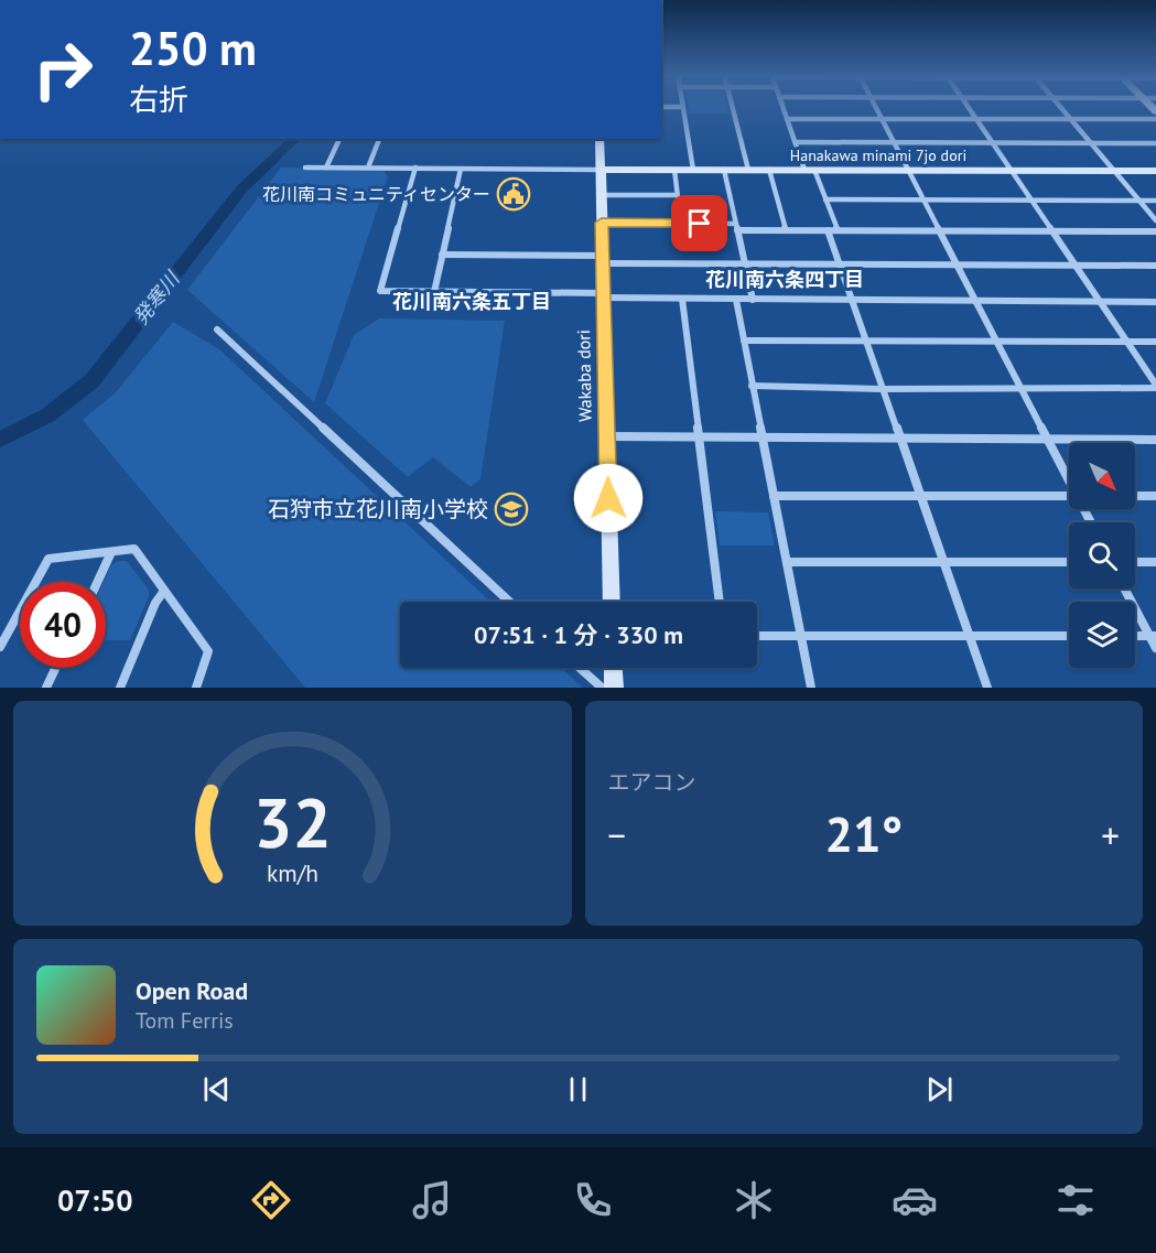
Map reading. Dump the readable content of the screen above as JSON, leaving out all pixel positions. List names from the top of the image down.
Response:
{
  "streets": {
    "street": ["Hanakawa minami 7jo dori", "Wakaba dori"]
  },
  "crossings": [
    ["Hanakawa minami 7jo dori", "Wakaba dori"]
  ],
  "districts": ["花川南六条四丁目", "花川南六条五丁目"],
  "water": ["発寒川"],
  "places": {
    "public building": ["花川南コミュニティセンター"],
    "school or university": ["石狩市立花川南小学校"]
  },
  "north": "bottom right",
  "page": {
    "turn": ["250 m", "右折"],
    "limit": "40",
    "trip": "07:51 · 1 分 · 330 m",
    "tile": "エアコン",
    "heat": ["−", "21°", "+"],
    "song": ["Open Road", "Tom Ferris"],
    "tabs": "07:50",
    "gauge": ["32", "km/h"]
  }
}
